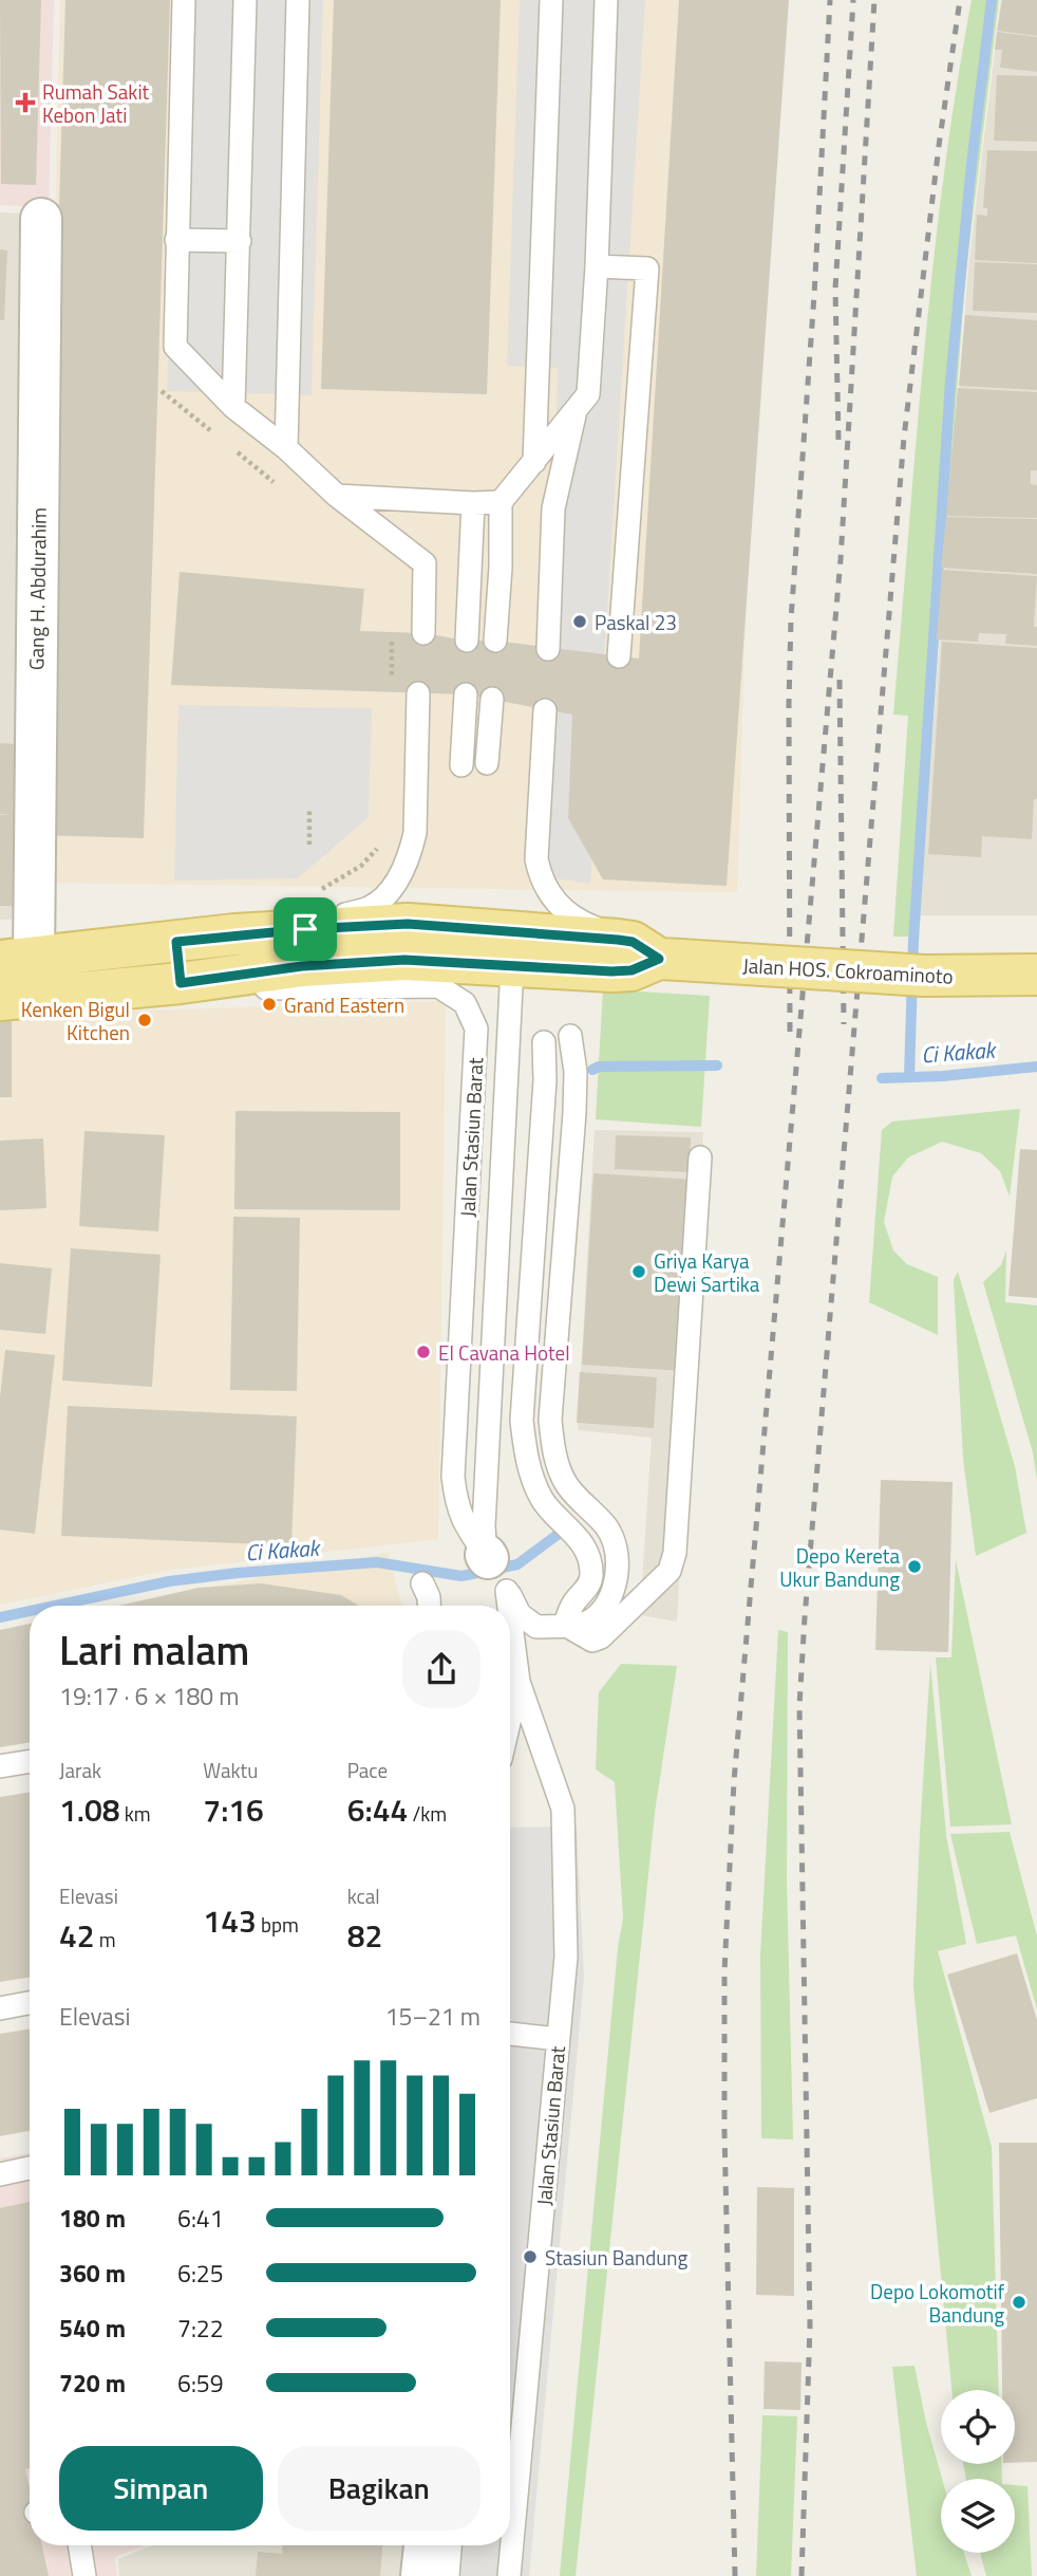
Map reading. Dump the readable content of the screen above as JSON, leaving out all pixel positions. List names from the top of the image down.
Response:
{
  "streets": {
    "main road": ["Jalan HOS. Cokroaminoto"],
    "street": ["Gang H. Abdurahim"],
    "lane": ["Jalan Stasiun Barat"]
  },
  "crossings": [
    ["Gang H. Abdurahim", "Jalan HOS. Cokroaminoto"],
    ["Jalan HOS. Cokroaminoto", "Jalan Stasiun Barat"]
  ],
  "water": ["Ci Kakak"],
  "places": {
    "health": ["Rumah Sakit Kebon Jati"],
    "other": [
      "Paskal 23",
      "Grand Eastern",
      "Kenken Bigul Kitchen",
      "Griya Karya Dewi Sartika",
      "El Cavana Hotel",
      "Depo Kereta Ukur Bandung",
      "Stasiun Bandung",
      "Depo Lokomotif Bandung"
    ]
  },
  "page": {
    "heading": ["Lari malam", "19:17 · 6 × 180 m"],
    "stats": [
      ["Jarak", "1.08 km"],
      ["Waktu", "7:16"],
      ["Pace", "6:44 /km"],
      ["Elevasi", "42 m"],
      ["143 bpm"],
      ["kcal", "82"]
    ],
    "chart": ["Elevasi", "15–21 m"],
    "list": [
      {
        "name": "180 m",
        "note": "6:41"
      },
      {
        "name": "360 m",
        "note": "6:25"
      },
      {
        "name": "540 m",
        "note": "7:22"
      },
      {
        "name": "720 m",
        "note": "6:59"
      }
    ],
    "buttons": ["Simpan", "Bagikan"]
  }
}
